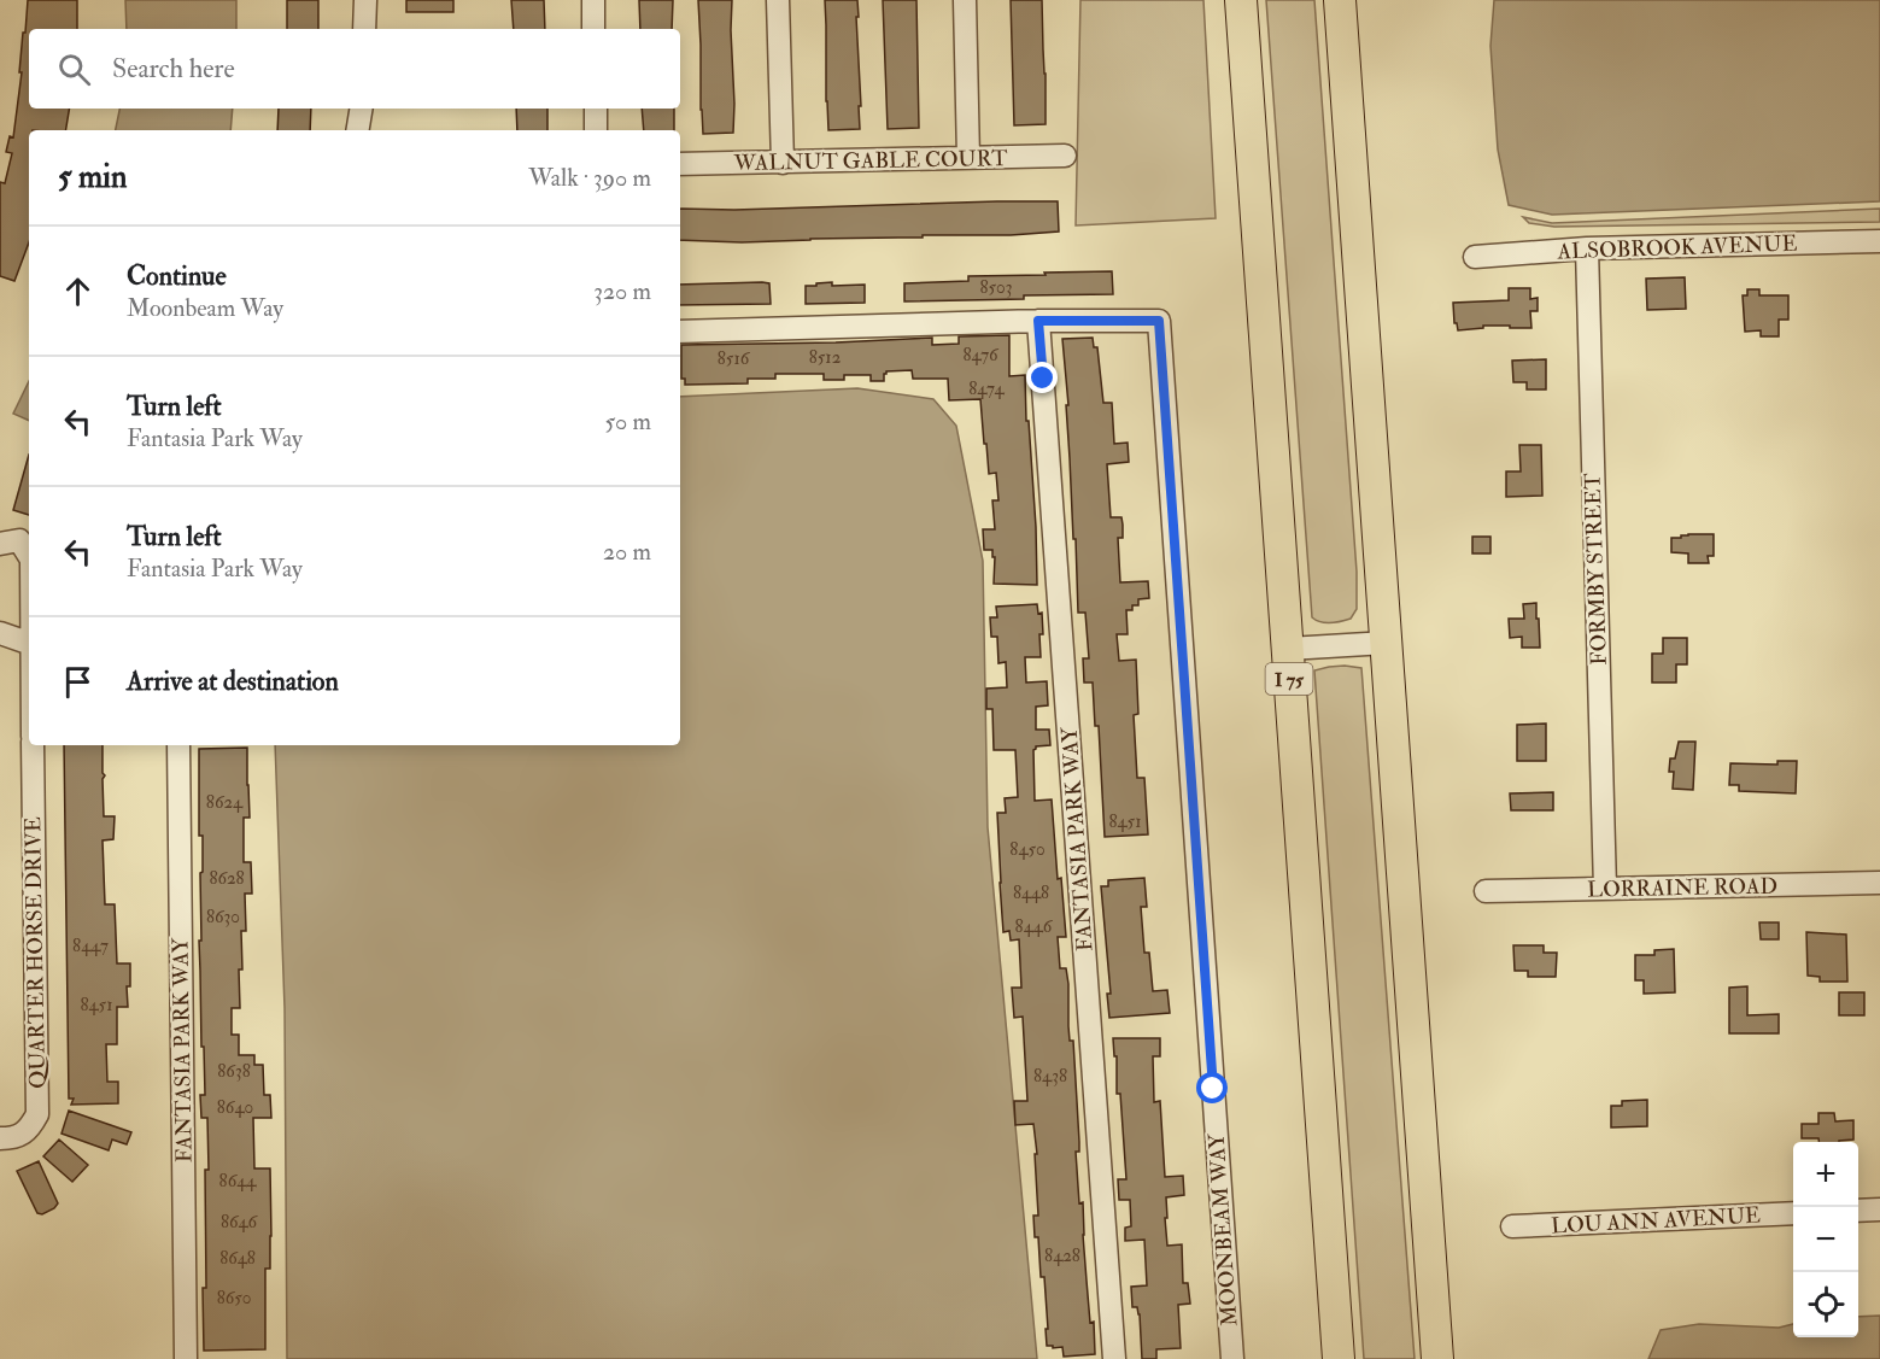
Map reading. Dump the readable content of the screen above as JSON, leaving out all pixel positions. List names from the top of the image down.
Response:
{
  "streets": {
    "highway": ["I 75"],
    "street": [
      "WALNUT GABLE COURT",
      "ALSOBROOK AVENUE",
      "FORMBY STREET",
      "FANTASIA PARK WAY",
      "LORRAINE ROAD",
      "QUARTER HORSE DRIVE",
      "LOU ANN AVENUE",
      "MOONBEAM WAY"
    ]
  },
  "crossings": [
    ["ALSOBROOK AVENUE", "FORMBY STREET"],
    ["FORMBY STREET", "LORRAINE ROAD"],
    ["FANTASIA PARK WAY", "MOONBEAM WAY"]
  ],
  "house_numbers": [
    "8503",
    "8476",
    "8512",
    "8516",
    "8474",
    "8624",
    "8451",
    "8450",
    "8628",
    "8448",
    "8630",
    "8446",
    "8447",
    "8451",
    "8638",
    "8438",
    "8640",
    "8644",
    "8646",
    "8428",
    "8648",
    "8650"
  ],
  "page": {
    "search": "Search here",
    "heading": ["5 min", "Walk · 390 m"],
    "list": [
      ["Continue", "Moonbeam Way", "320 m"],
      ["Turn left", "Fantasia Park Way", "50 m"],
      ["Turn left", "Fantasia Park Way", "20 m"],
      "Arrive at destination"
    ],
    "map_buttons": ["+", "−"]
  }
}
